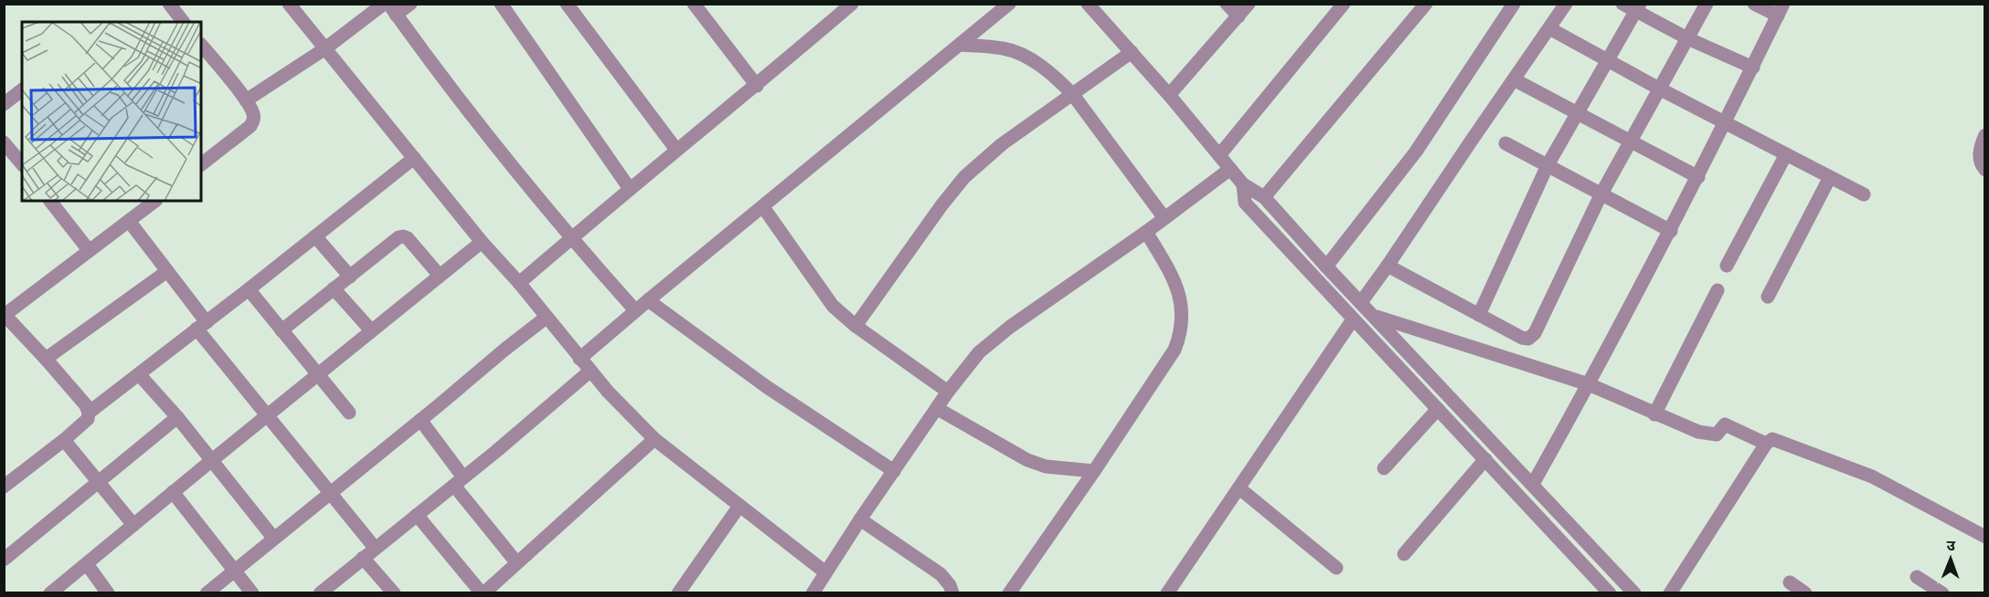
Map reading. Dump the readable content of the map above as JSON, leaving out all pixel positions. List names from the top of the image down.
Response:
{
  "north": "top"
}
